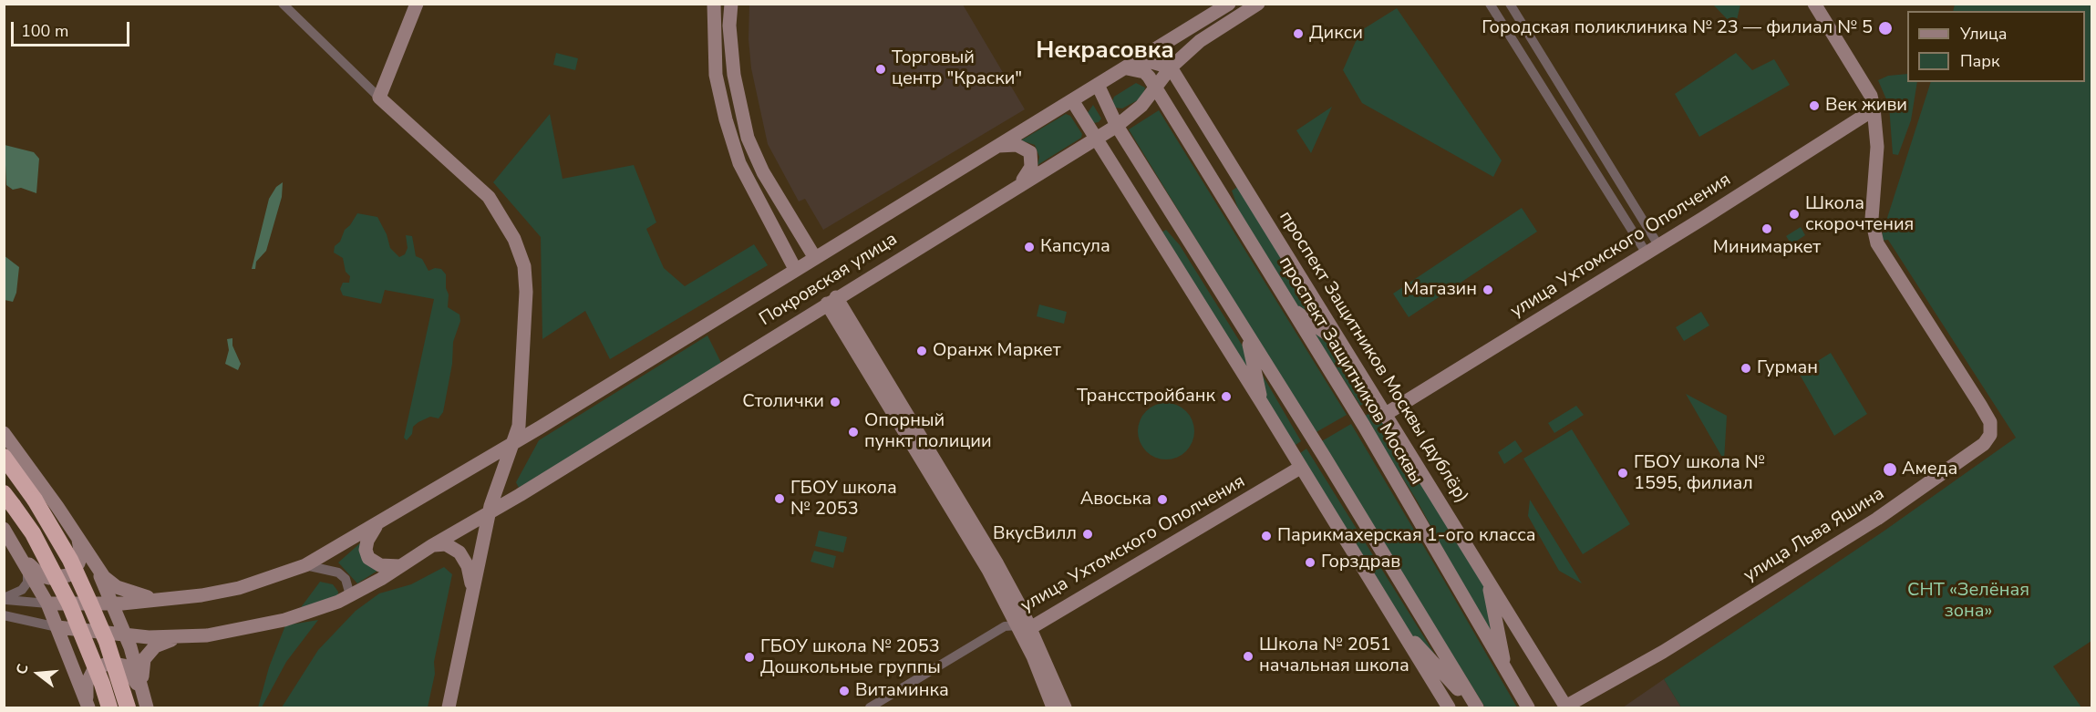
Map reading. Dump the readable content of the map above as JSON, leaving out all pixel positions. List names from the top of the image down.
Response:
{
  "streets": {
    "street": [
      "улица Ухтомского Ополчения",
      "Покровская улица",
      "проспект Защитников Москвы (дублёр)",
      "проспект Защитников Москвы",
      "улица Льва Яшина"
    ]
  },
  "crossings": [
    ["улица Ухтомского Ополчения", "проспект Защитников Москвы (дублёр)"],
    ["улица Ухтомского Ополчения", "улица Льва Яшина"],
    ["Покровская улица", "проспект Защитников Москвы (дублёр)"],
    ["Покровская улица", "проспект Защитников Москвы"],
    ["проспект Защитников Москвы (дублёр)", "улица Льва Яшина"]
  ],
  "districts": ["Некрасовка"],
  "parks": ["СНТ «Зелёная зона»"],
  "places": [
    "Городская поликлиника № 23 — филиал № 5",
    "Дикси",
    "Торговый центр \"Краски\"",
    "Век живи",
    "Школа скорочтения",
    "Минимаркет",
    "Капсула",
    "Магазин",
    "Оранж Маркет",
    "Гурман",
    "Трансстройбанк",
    "Столички",
    "Опорный пункт полиции",
    "Амеда",
    "ГБОУ школа № 1595, филиал",
    "ГБОУ школа № 2053",
    "Авоська",
    "ВкусВилл",
    "Парикмахерская 1-ого класса",
    "Горздрав",
    "Школа № 2051 начальная школа",
    "ГБОУ школа № 2053 Дошкольные группы",
    "Витаминка"
  ],
  "legend": ["Улица", "Парк"],
  "scale_bar": "100 m",
  "north": "left"
}
